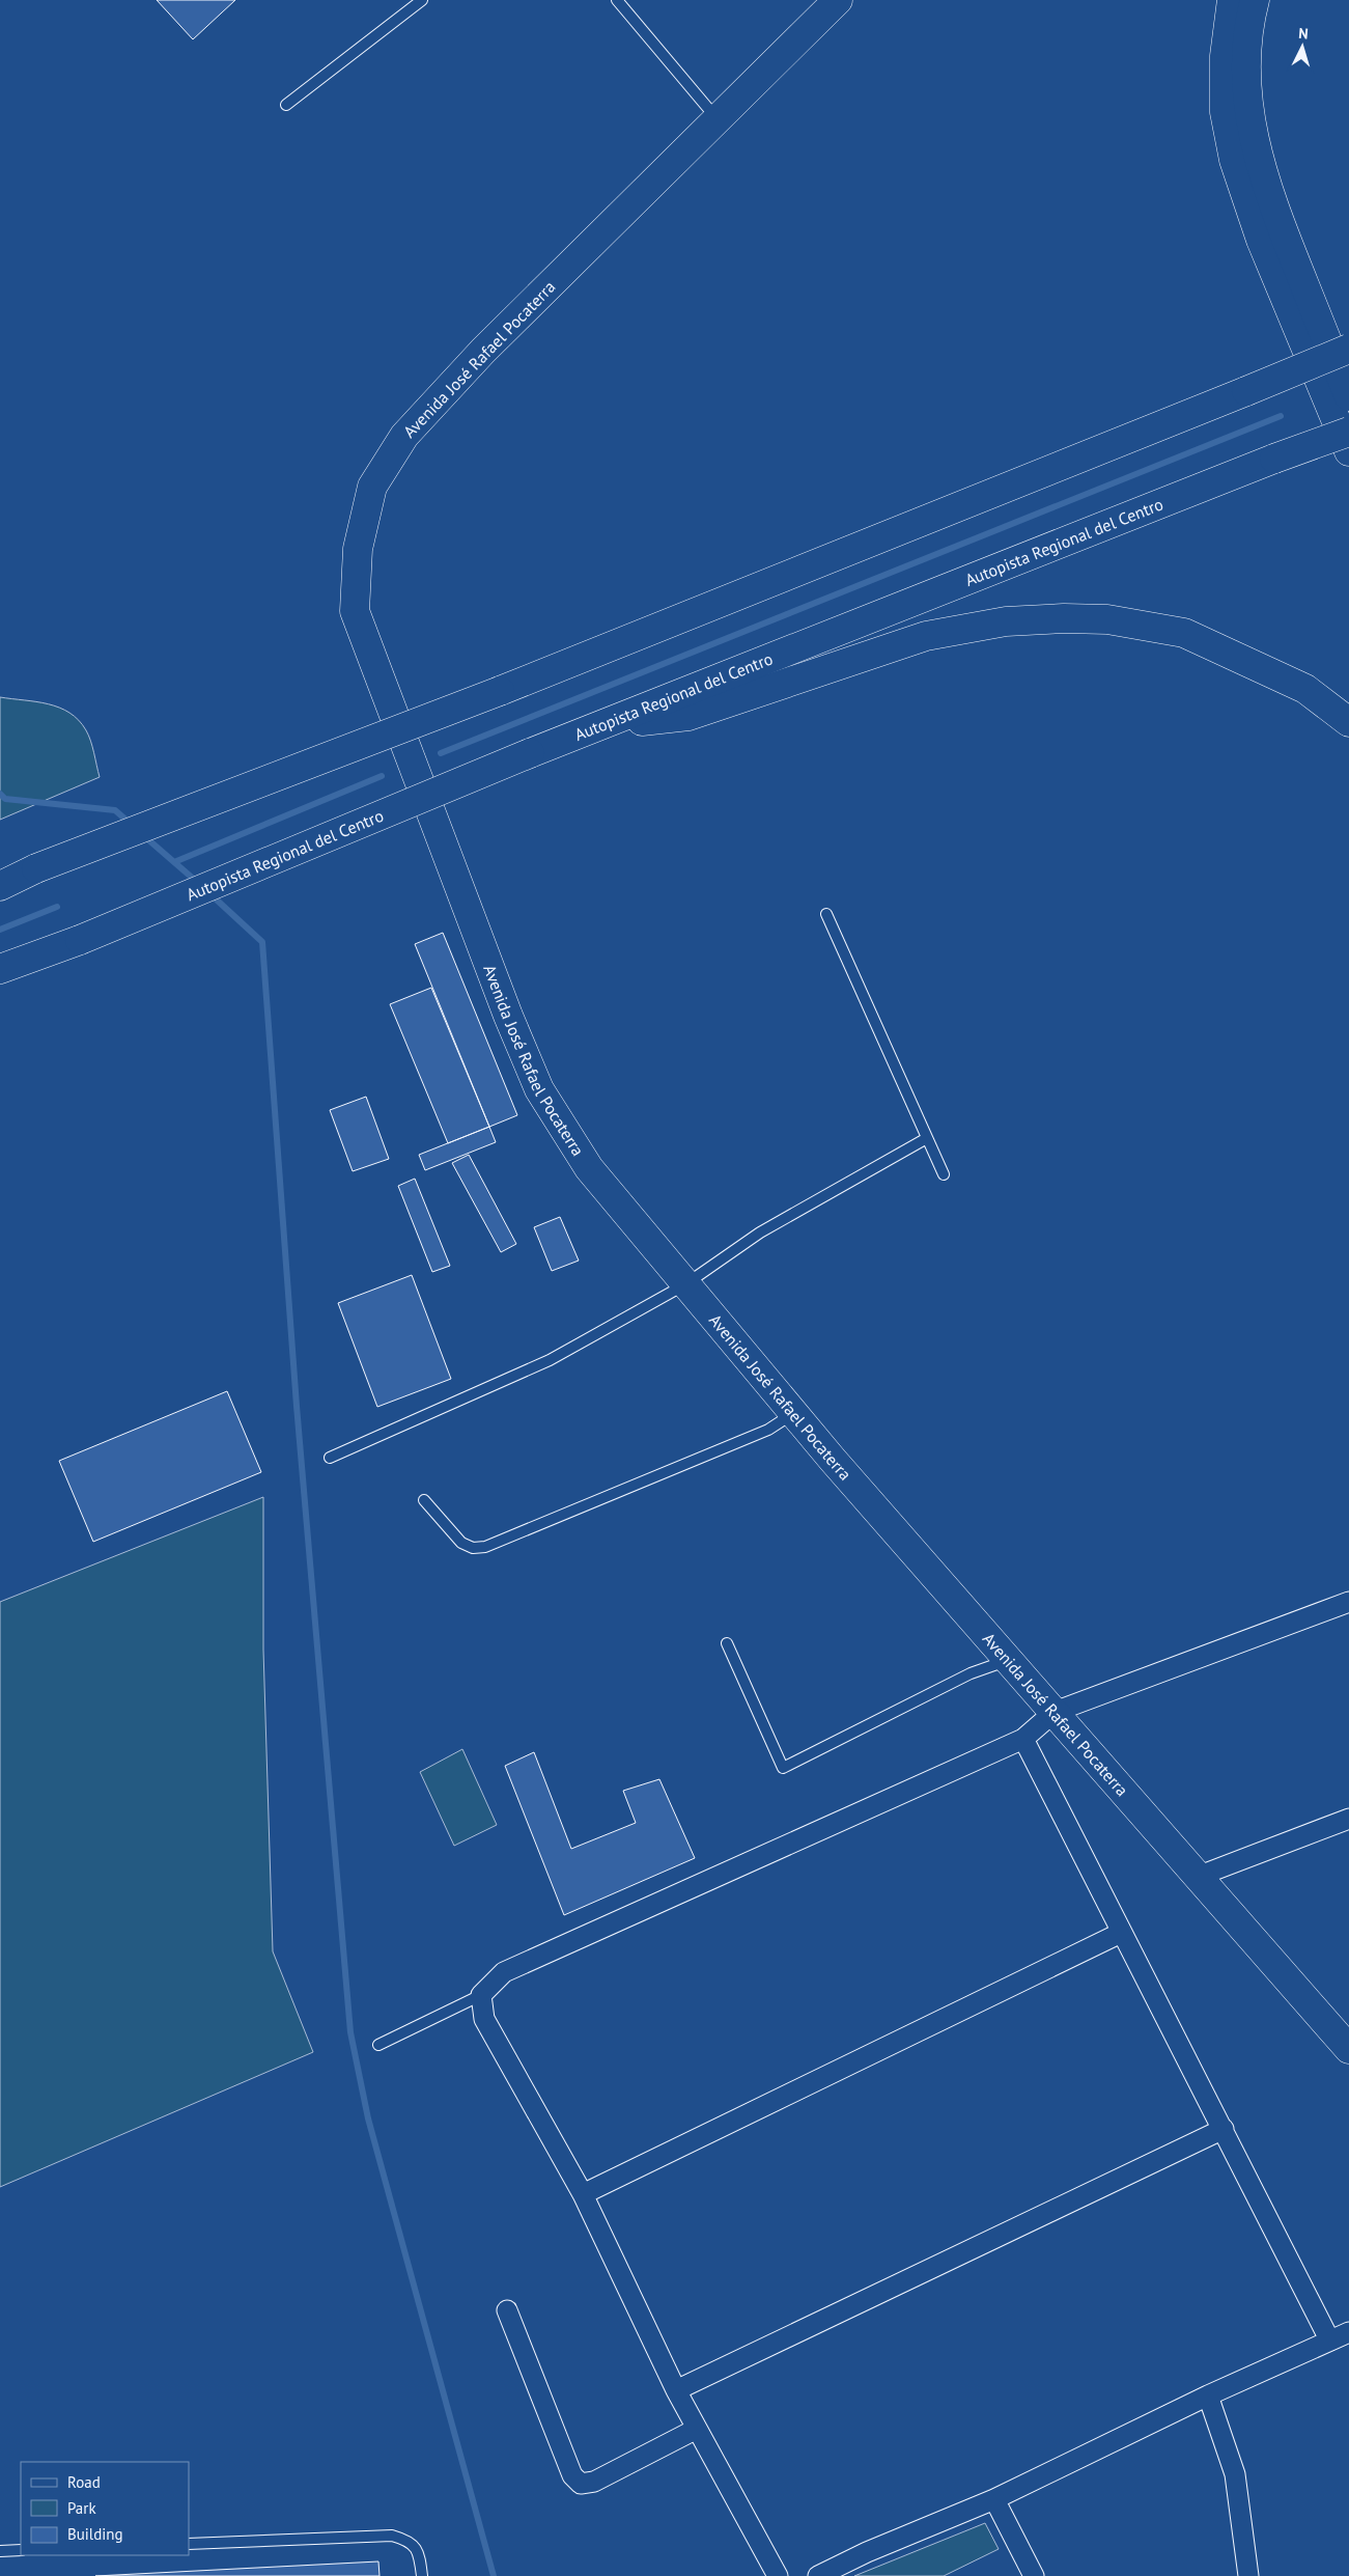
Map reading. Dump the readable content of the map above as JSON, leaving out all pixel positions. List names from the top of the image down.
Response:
{
  "streets": {
    "main road": ["Avenida José Rafael Pocaterra", "Autopista Regional del Centro"]
  },
  "legend": ["Road", "Park", "Building"],
  "north": "top"
}
